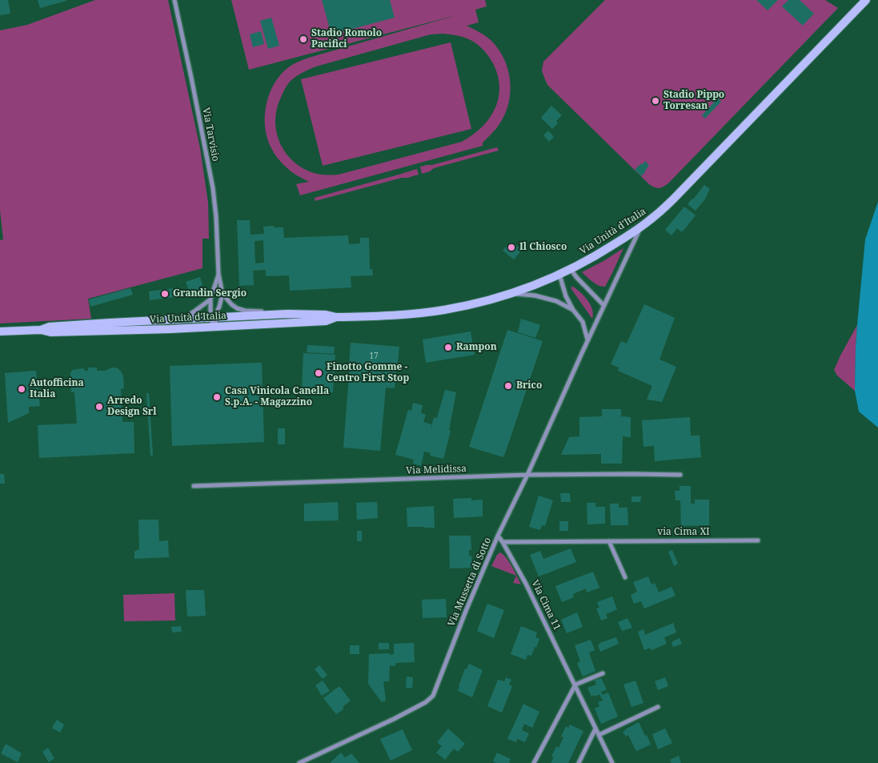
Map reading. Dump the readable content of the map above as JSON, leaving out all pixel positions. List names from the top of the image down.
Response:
{
  "streets": {
    "main road": ["Via Unità d'Italia"],
    "street": [
      "Via Tarvisio",
      "Via Melidissa",
      "via Cima XI",
      "Via Mussetta di Sotto",
      "Via Cima 11"
    ]
  },
  "crossings": [
    ["Via Tarvisio", "Via Unità d'Italia"],
    ["Via Unità d'Italia", "Via Mussetta di Sotto"],
    ["Via Melidissa", "Via Mussetta di Sotto"],
    ["via Cima XI", "Via Cima 11"],
    ["Via Mussetta di Sotto", "Via Cima 11"]
  ],
  "places": [
    "Stadio Romolo Pacifici",
    "Stadio Pippo Torresan",
    "Il Chiosco",
    "Grandin Sergio",
    "Rampon",
    "Finotto Gomme - Centro First Stop",
    "Brico",
    "Autofficina Italia",
    "Casa Vinicola Canella S.p.A. - Magazzino",
    "Arredo Design Srl"
  ],
  "house_numbers": ["17"]
}
